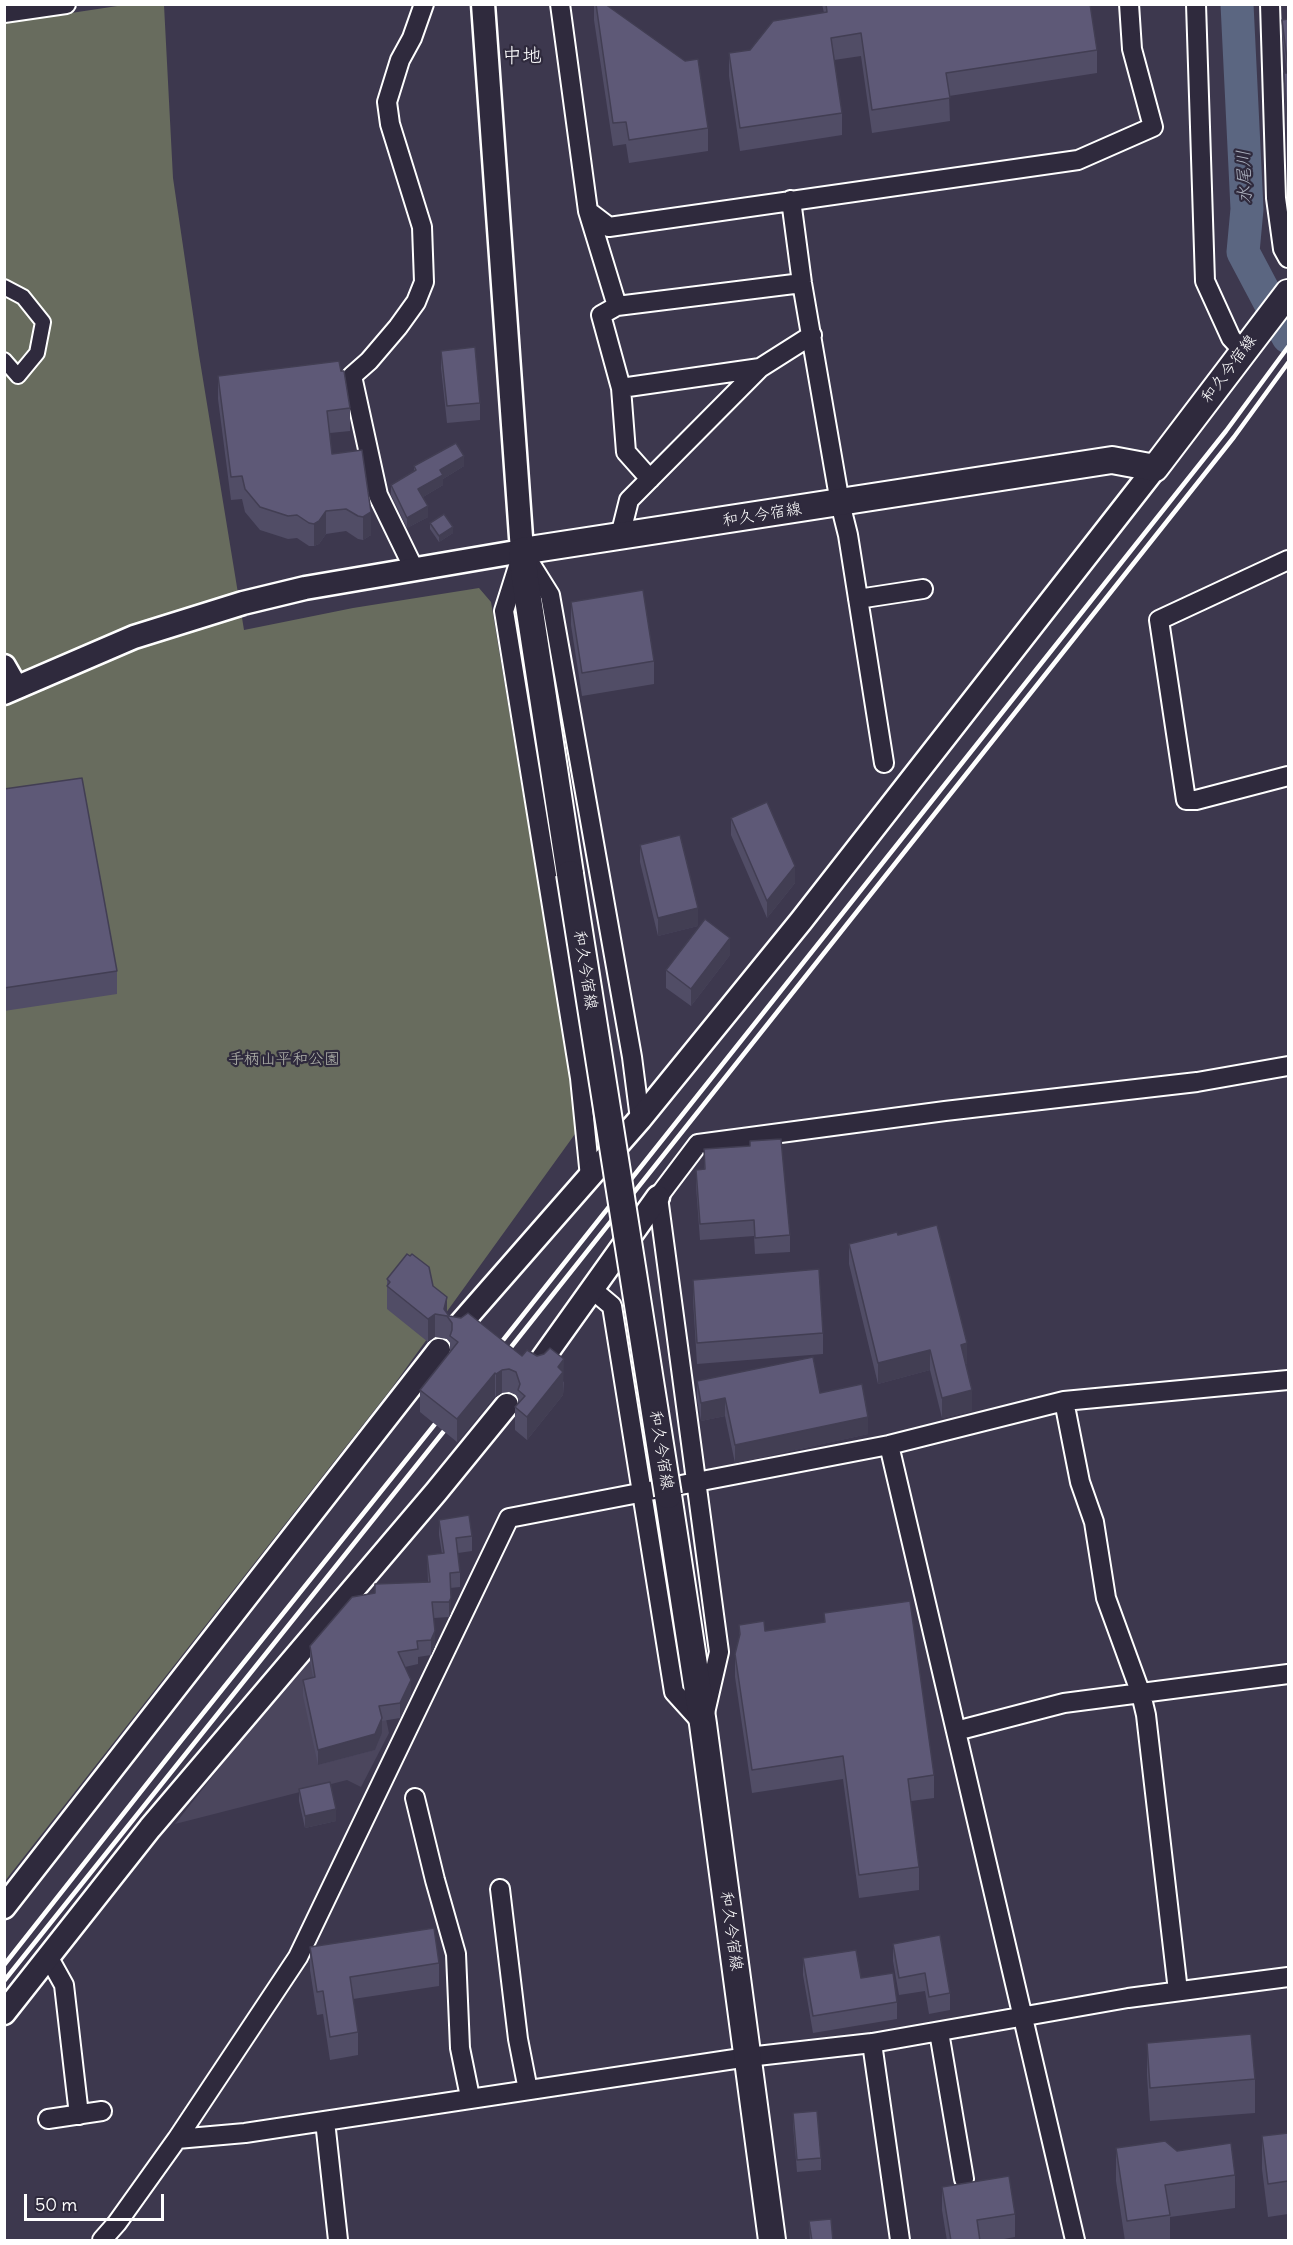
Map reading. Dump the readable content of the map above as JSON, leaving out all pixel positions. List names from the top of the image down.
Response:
{
  "streets": {
    "main road": ["和久今宿線"]
  },
  "districts": ["中地"],
  "water": ["水尾川"],
  "parks": ["手柄山平和公園"],
  "scale_bar": "50 m"
}
